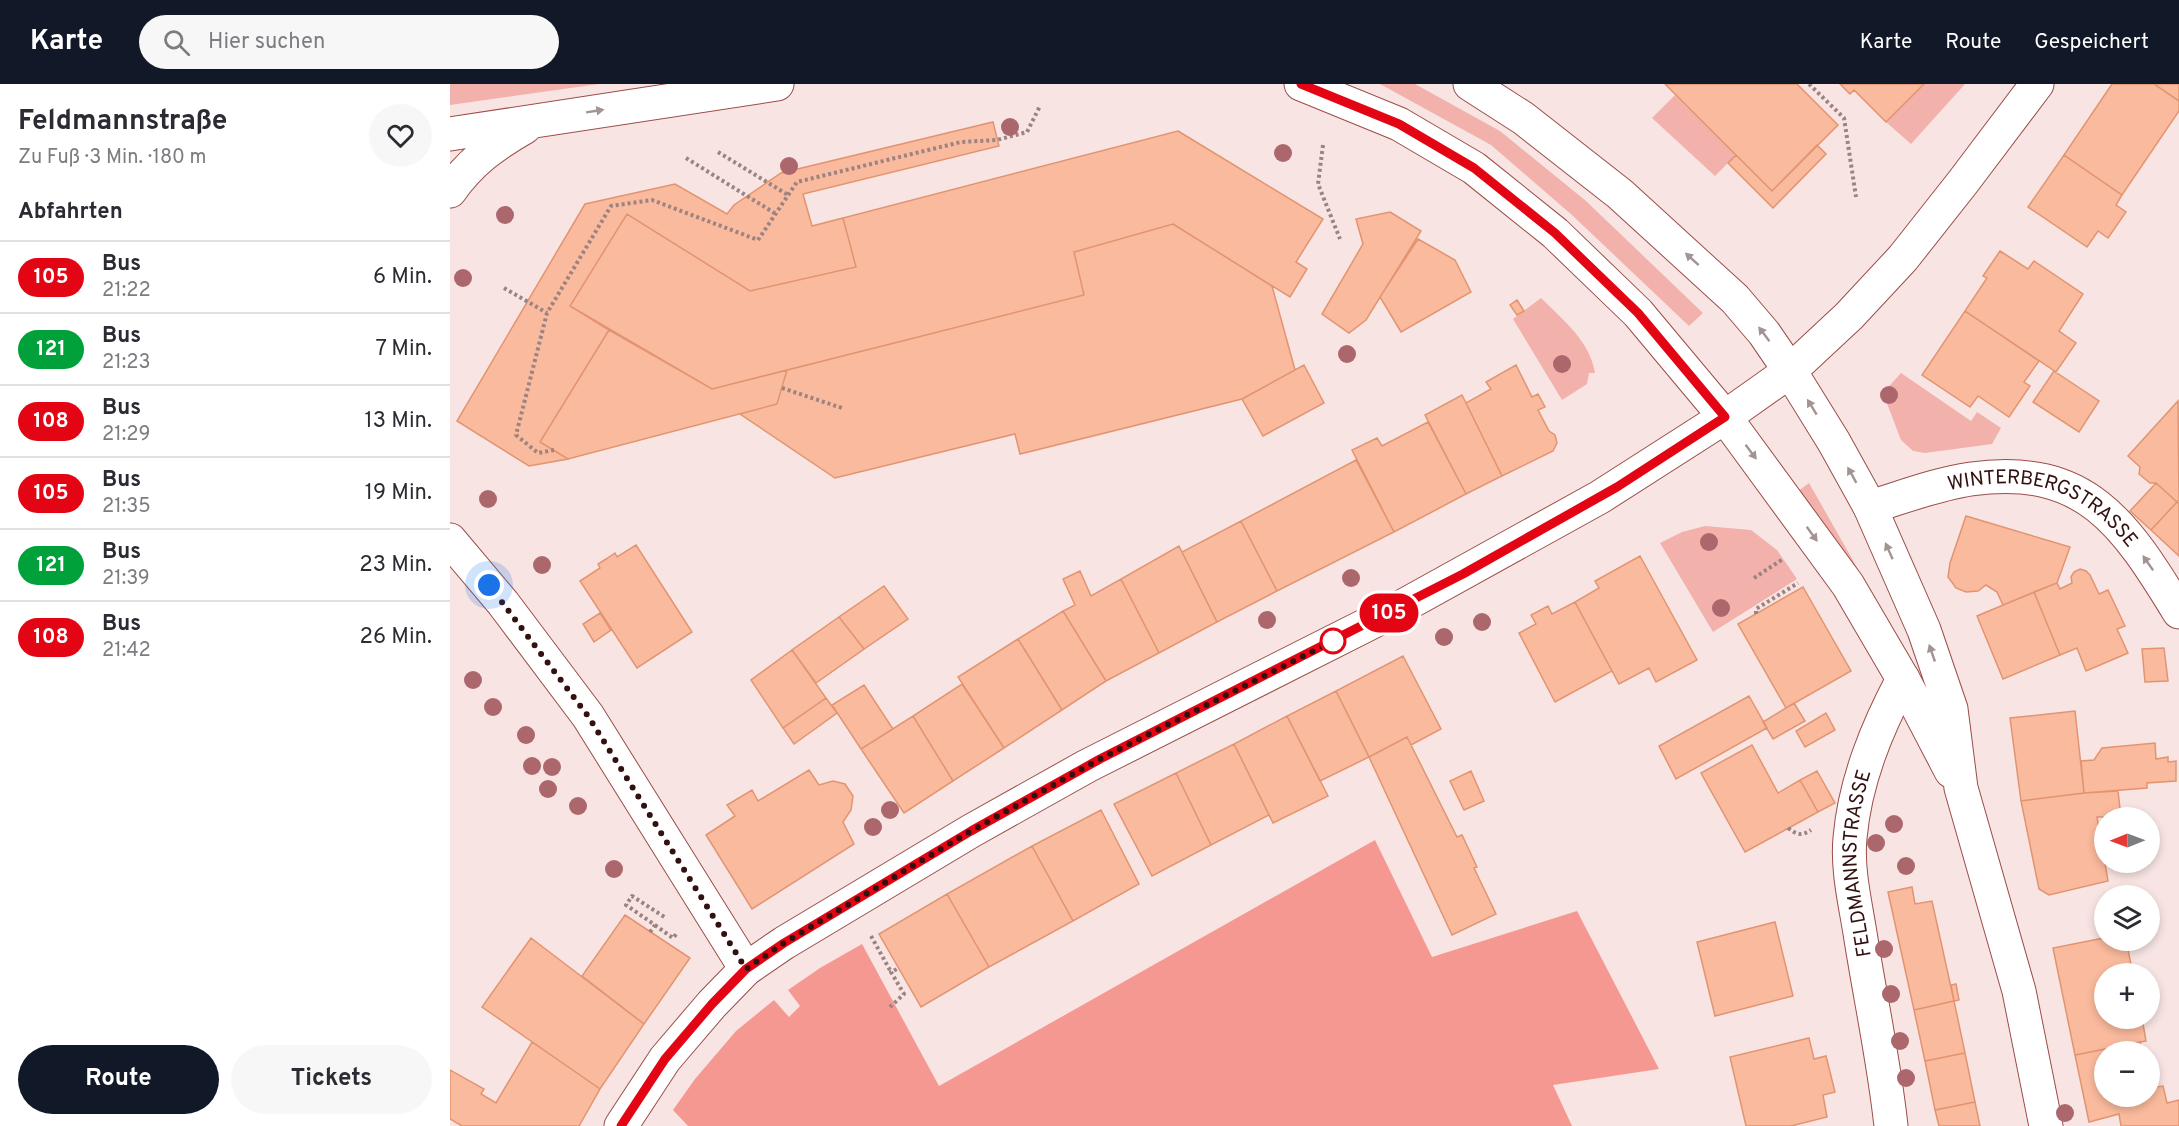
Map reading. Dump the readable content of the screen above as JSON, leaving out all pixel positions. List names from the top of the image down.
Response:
{
  "streets": {
    "street": ["WINTERBERGSTRASSE", "FELDMANNSTRASSE"]
  },
  "one_way": ["WINTERBERGSTRASSE"],
  "lines": ["bus line 105"],
  "north": "left",
  "page": {
    "header": "Karte",
    "search": "Hier suchen",
    "nav": ["Karte", "Route", "Gespeichert"],
    "heading": [
      ["Feldmannstraße", "Zu Fuß · 3 Min. · 180 m"],
      "Abfahrten"
    ],
    "on_map": "105",
    "list": [
      {
        "mark": "105",
        "name": "Bus",
        "note": "21:22",
        "value": "6 Min."
      },
      {
        "mark": "121",
        "name": "Bus",
        "note": "21:23",
        "value": "7 Min."
      },
      {
        "mark": "108",
        "name": "Bus",
        "note": "21:29",
        "value": "13 Min."
      },
      {
        "mark": "105",
        "name": "Bus",
        "note": "21:35",
        "value": "19 Min."
      },
      {
        "mark": "121",
        "name": "Bus",
        "note": "21:39",
        "value": "23 Min."
      },
      {
        "mark": "108",
        "name": "Bus",
        "note": "21:42",
        "value": "26 Min."
      }
    ],
    "map_buttons": ["+", "−"],
    "buttons": ["Route", "Tickets"]
  }
}
